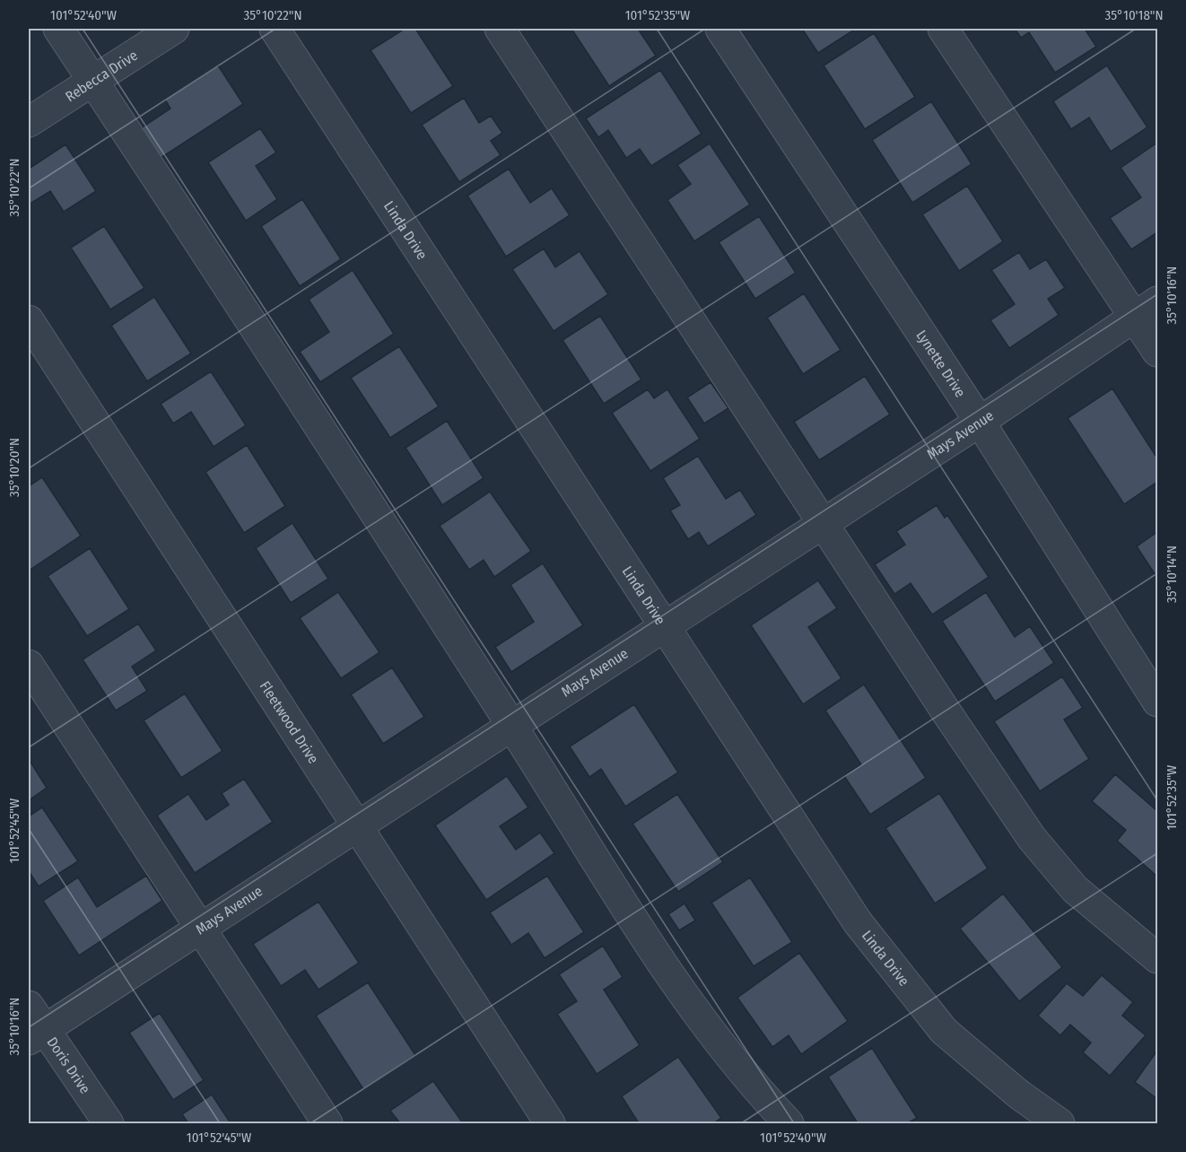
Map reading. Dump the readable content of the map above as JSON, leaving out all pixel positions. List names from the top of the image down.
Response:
{
  "streets": {
    "street": [
      "Rebecca Drive",
      "Linda Drive",
      "Lynette Drive",
      "Mays Avenue",
      "Fleetwood Drive",
      "Doris Drive"
    ]
  },
  "crossings": [
    ["Linda Drive", "Mays Avenue"],
    ["Lynette Drive", "Mays Avenue"],
    ["Mays Avenue", "Fleetwood Drive"],
    ["Mays Avenue", "Doris Drive"]
  ],
  "coordinates": [
    "101°52'40\"W",
    "35°10'22\"N",
    "101°52'35\"W",
    "35°10'18\"N",
    "35°10'16\"N",
    "35°10'20\"N",
    "35°10'14\"N",
    "101°52'45\"W"
  ]
}
